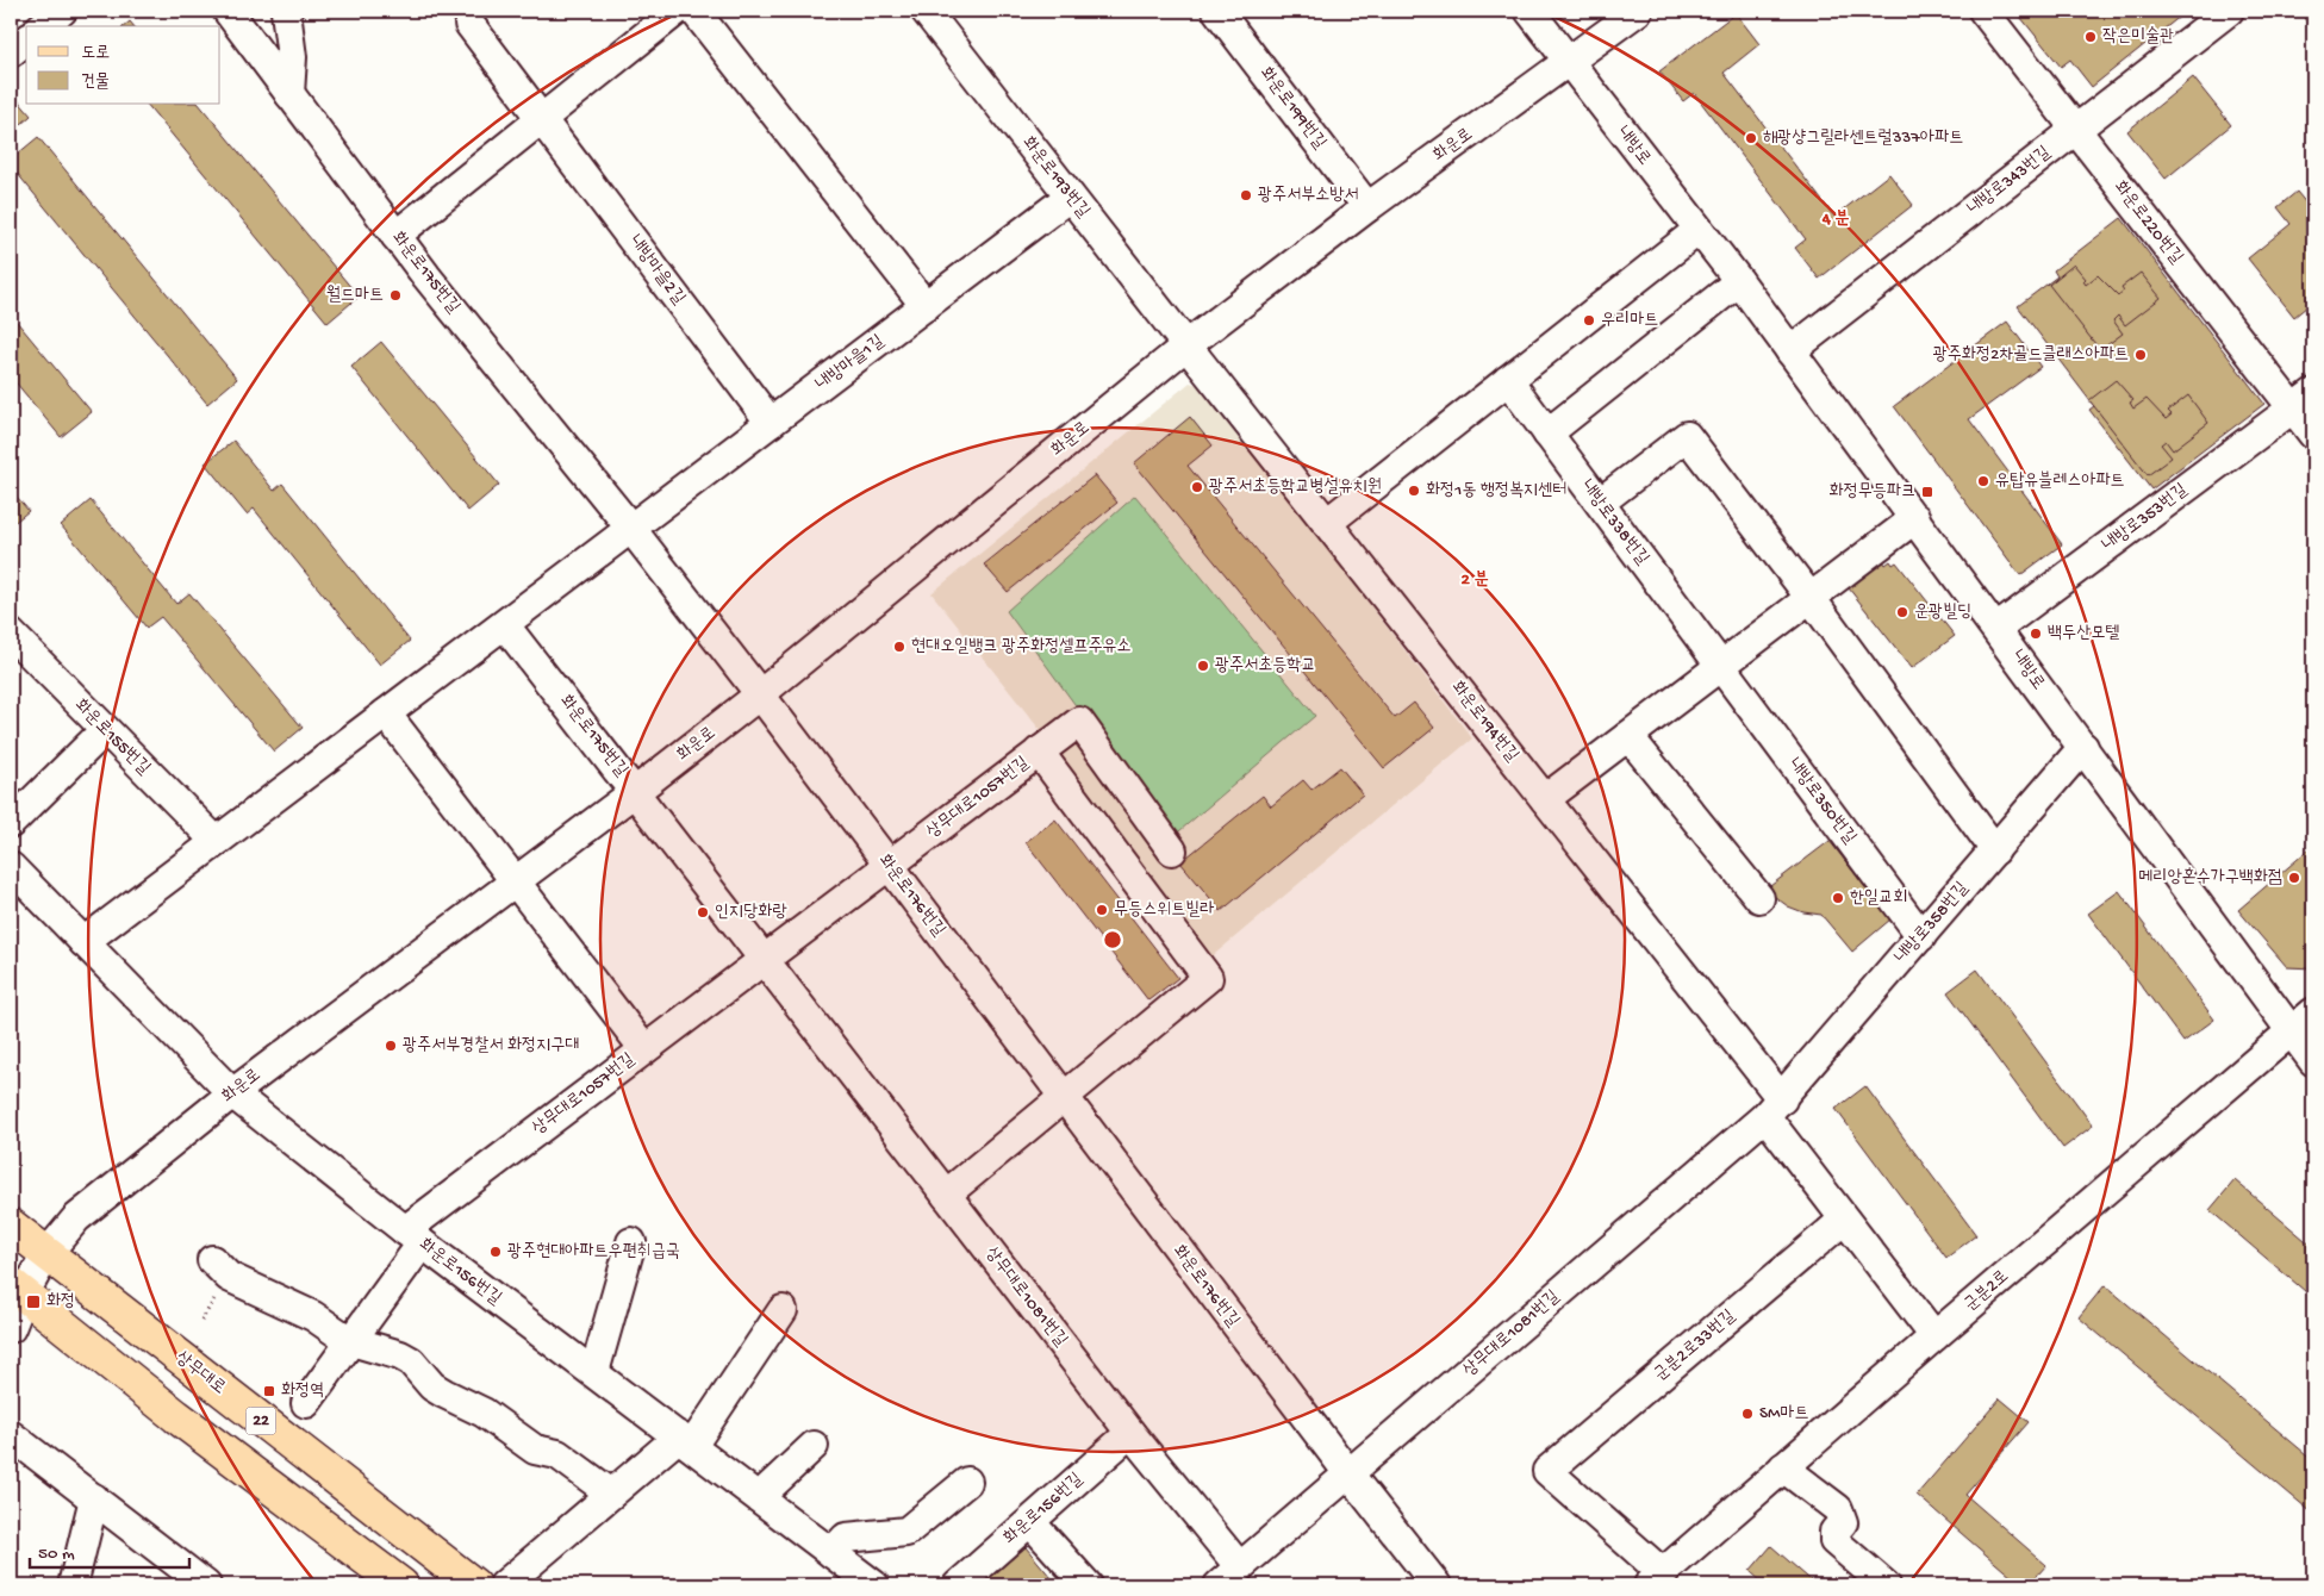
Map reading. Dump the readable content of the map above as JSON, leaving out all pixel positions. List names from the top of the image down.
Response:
{
  "streets": {
    "main road": ["상무대로", "22"],
    "street": [
      "화운로199번길",
      "화운로",
      "내방로",
      "화운로193번길",
      "내방로343번길",
      "화운로220번길",
      "내방마을2길",
      "화운로175번길",
      "내방마을1길",
      "내방로353번길",
      "내방로338번길",
      "화운로194번길",
      "화운로155번길",
      "상무대로1057번길",
      "내방로350번길",
      "화운로176번길",
      "내방로358번길",
      "화운로156번길",
      "군분2로",
      "상무대로1081번길",
      "군분2로33번길"
    ]
  },
  "crossings": [
    ["화운로199번길", "화운로"],
    ["화운로", "내방로"],
    ["화운로", "화운로193번길"],
    ["화운로", "화운로175번길"],
    ["화운로", "화운로194번길"],
    ["화운로", "화운로176번길"],
    ["화운로", "화운로156번길"],
    ["화운로", "상무대로"],
    ["내방로", "내방로343번길"],
    ["내방로", "내방로353번길"],
    ["내방로", "내방로358번길"],
    ["내방로", "군분2로"],
    ["화운로193번길", "내방마을1길"],
    ["화운로193번길", "화운로194번길"],
    ["내방로343번길", "화운로220번길"],
    ["화운로220번길", "내방로353번길"],
    ["내방마을2길", "내방마을1길"],
    ["화운로175번길", "내방마을1길"],
    ["화운로175번길", "상무대로1057번길"],
    ["화운로175번길", "화운로176번길"],
    ["내방로338번길", "내방로350번길"],
    ["화운로194번길", "내방로358번길"],
    ["화운로194번길", "상무대로1081번길"],
    ["상무대로1057번길", "화운로176번길"],
    ["상무대로1057번길", "화운로156번길"],
    ["내방로350번길", "내방로358번길"],
    ["화운로176번길", "상무대로1081번길"],
    ["내방로358번길", "상무대로1081번길"],
    ["화운로156번길", "상무대로1081번길"],
    ["군분2로", "군분2로33번길"]
  ],
  "places": {
    "other": [
      "작은미술관",
      "해광샹그릴라센트럴337아파트",
      "광주서부소방서",
      "월드마트",
      "우리마트",
      "광주화정2차골드클래스아파트",
      "유탑유블레스아파트",
      "광주서초등학교병설유치원",
      "화정1동 행정복지센터",
      "운광빌딩",
      "백두산모텔",
      "현대오일뱅크 광주화정셀프주유소",
      "광주서초등학교",
      "메리앙혼수가구백화점",
      "한일교회",
      "무등스위트빌라",
      "인지당화랑",
      "광주서부경찰서 화정지구대",
      "광주현대아파트우편취급국",
      "SM마트"
    ],
    "transit": ["화정무등파크", "화정", "화정역"]
  },
  "legend": ["도로", "건물"],
  "scale_bar": "50 m",
  "rings": ["4 분", "2 분"]
}
